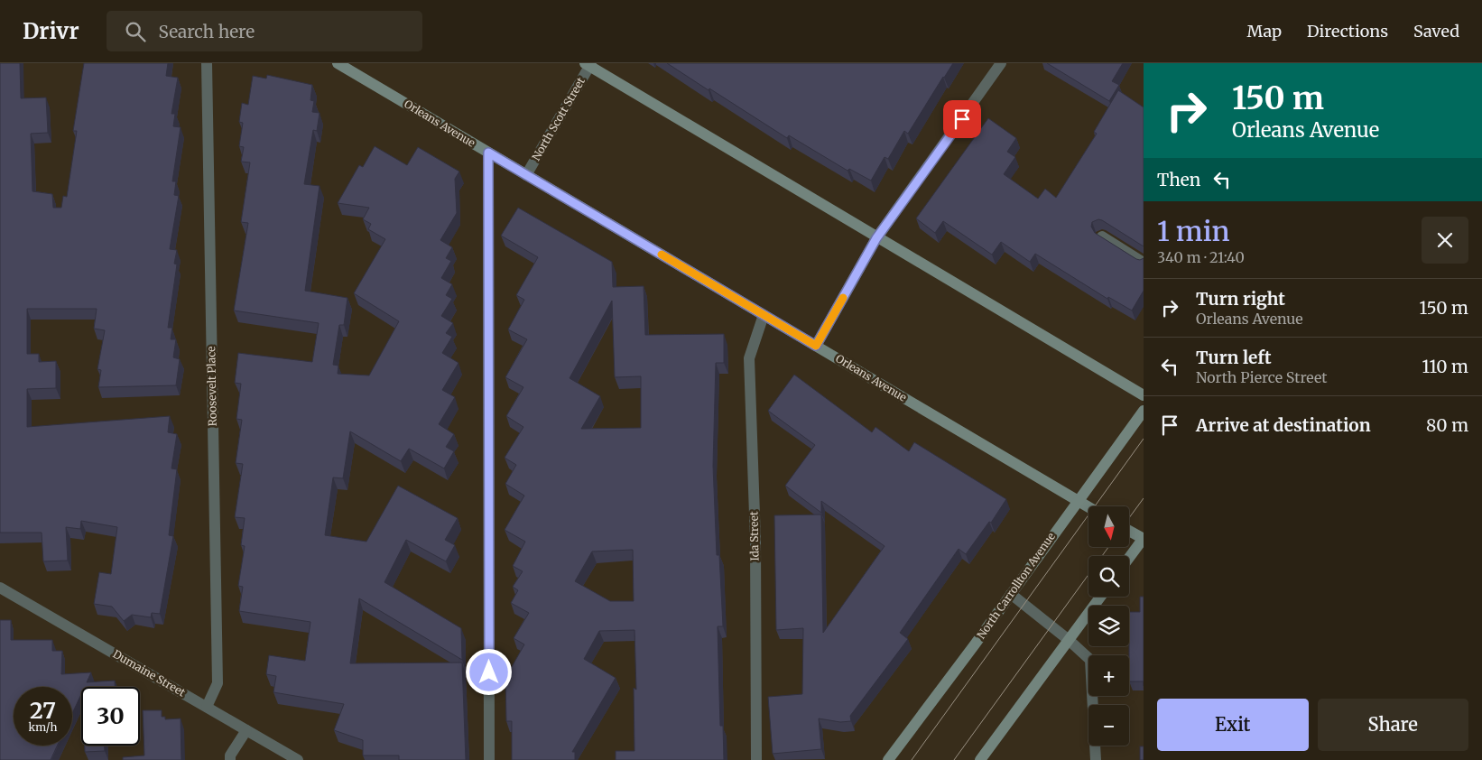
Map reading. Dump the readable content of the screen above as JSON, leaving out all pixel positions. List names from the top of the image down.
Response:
{
  "streets": {
    "street": [
      "North Scott Street",
      "Orleans Avenue",
      "Roosevelt Place",
      "Ida Street",
      "North Carrollton Avenue",
      "Dumaine Street"
    ]
  },
  "crossings": [
    ["North Scott Street", "Orleans Avenue"],
    ["Orleans Avenue", "Ida Street"],
    ["Orleans Avenue", "North Carrollton Avenue"],
    ["Roosevelt Place", "Dumaine Street"]
  ],
  "north": "bottom",
  "page": {
    "header": "Drivr",
    "search": "Search here",
    "nav": ["Map", "Directions", "Saved"],
    "turn": ["150 m", "Orleans Avenue"],
    "then": "Then",
    "heading": ["1 min", "340 m · 21:40"],
    "list": [
      {
        "name": "Turn right",
        "note": "Orleans Avenue",
        "value": "150 m"
      },
      {
        "name": "Turn left",
        "note": "North Pierce Street",
        "value": "110 m"
      },
      {
        "name": "Arrive at destination",
        "value": "80 m"
      }
    ],
    "map_buttons": ["+", "−"],
    "speed": "27 km/h",
    "limit": "30",
    "buttons": ["Exit", "Share"]
  }
}
